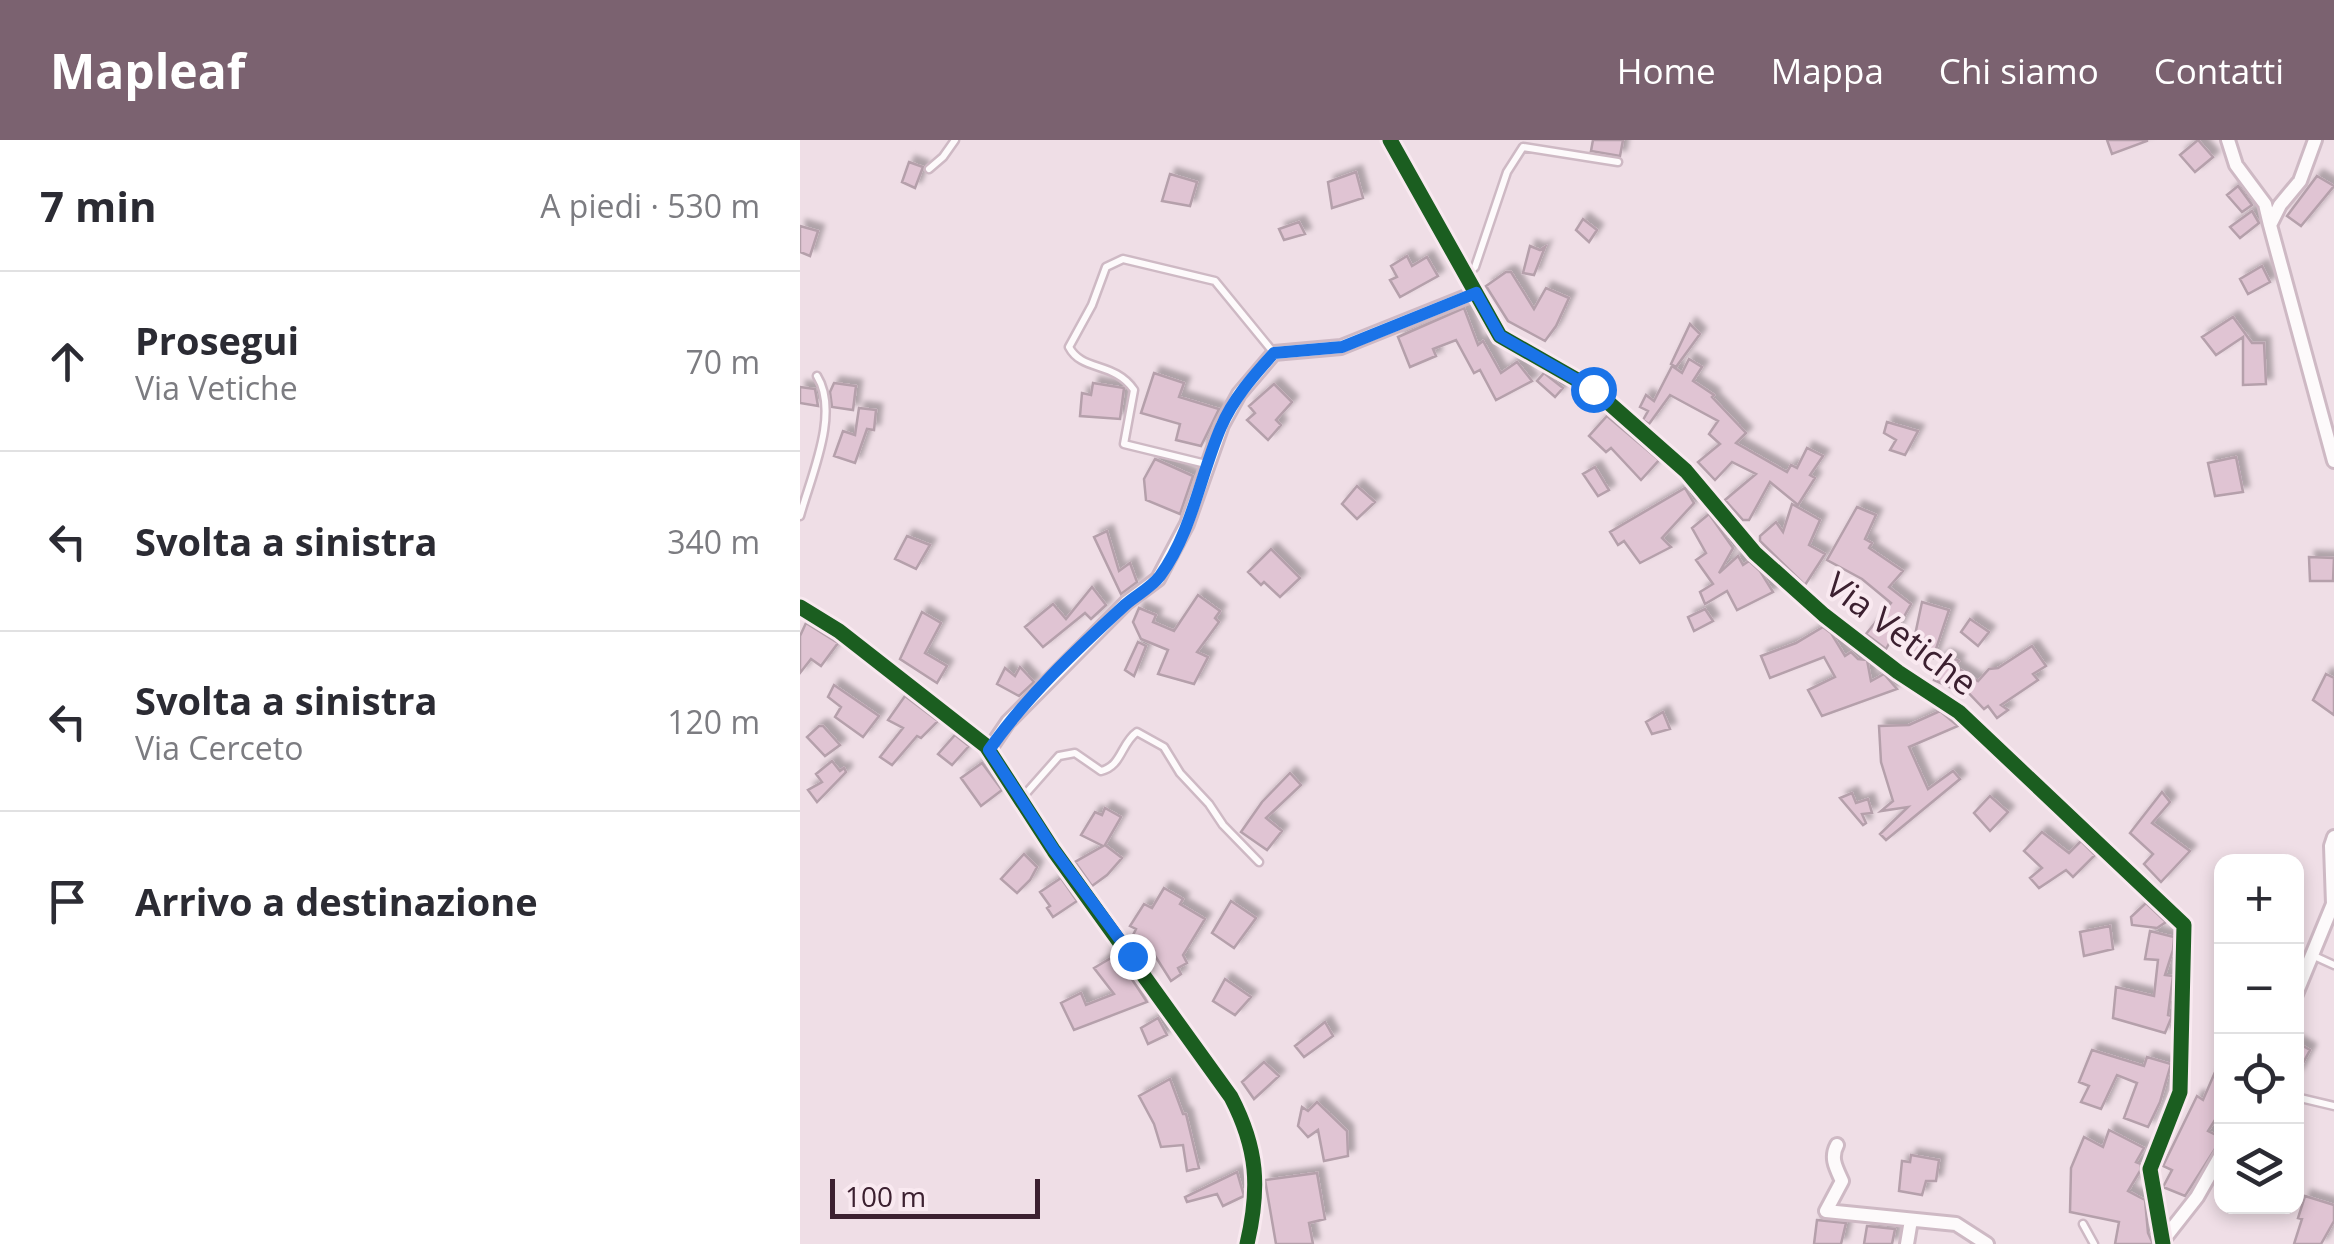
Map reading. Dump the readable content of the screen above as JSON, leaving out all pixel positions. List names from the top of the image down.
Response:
{
  "streets": {
    "street": ["Via Vetiche"]
  },
  "scale_bar": "100 m",
  "page": {
    "header": "Mapleaf",
    "nav": [
      "Home",
      "Mappa",
      "Chi siamo",
      "Contatti"
    ],
    "heading": ["7 min", "A piedi · 530 m"],
    "list": [
      ["Prosegui", "Via Vetiche", "70 m"],
      ["Svolta a sinistra", "340 m"],
      ["Svolta a sinistra", "Via Cerceto", "120 m"],
      "Arrivo a destinazione"
    ],
    "map_buttons": ["+", "−"],
    "scale": "100 m"
  }
}
